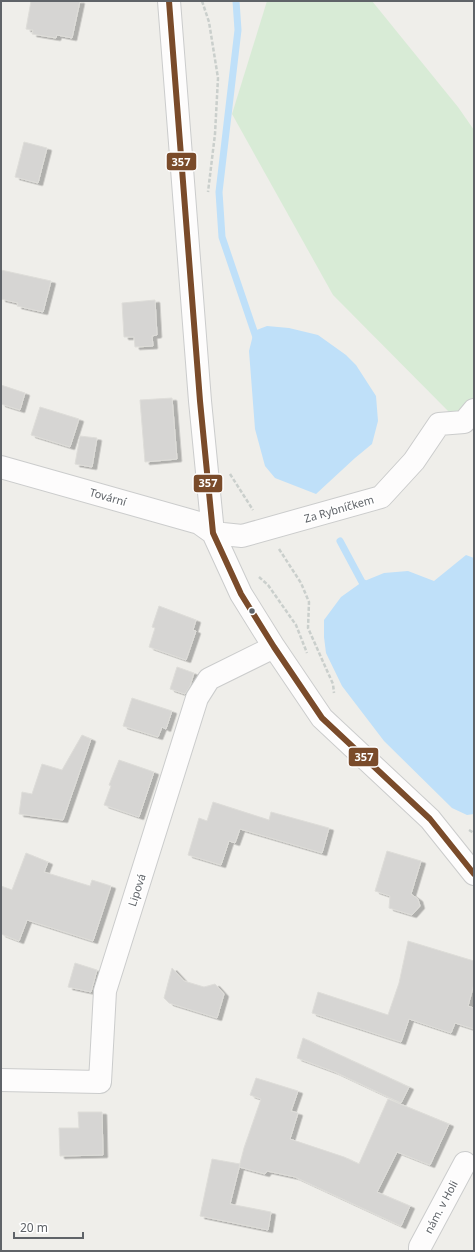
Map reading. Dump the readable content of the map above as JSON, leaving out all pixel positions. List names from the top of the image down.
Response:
{
  "streets": {
    "street": [
      "Tovární",
      "Za Rybníčkem",
      "Lipová",
      "nám. v Holi"
    ]
  },
  "crossings": [
    ["Tovární", "Za Rybníčkem"]
  ],
  "lines": ["transit line 357"],
  "scale_bar": "20 m"
}
